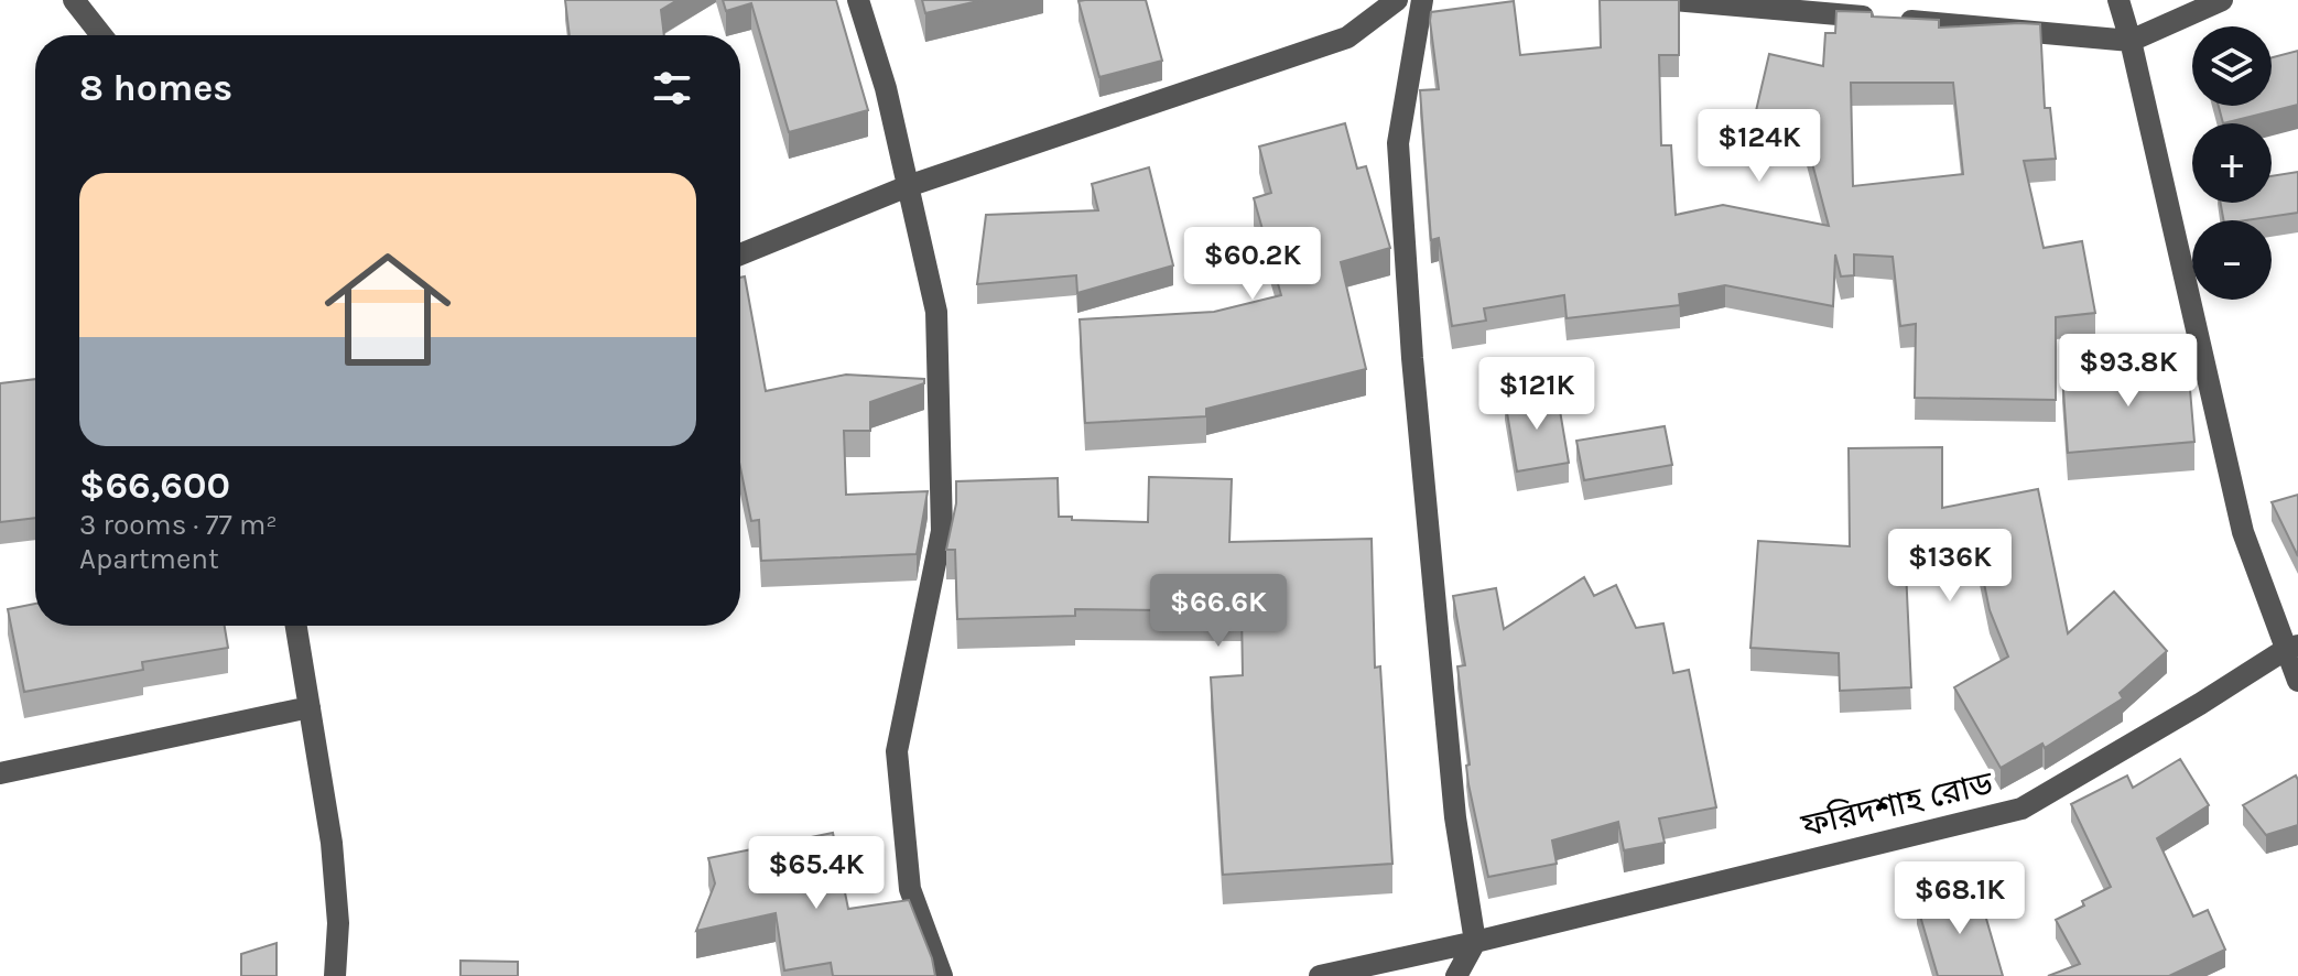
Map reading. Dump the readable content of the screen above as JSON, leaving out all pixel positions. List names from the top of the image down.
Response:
{
  "streets": {
    "street": ["ফরিদশাহ রোড"]
  },
  "page": {
    "map_buttons": ["+", "−"],
    "heading": "8 homes",
    "price": [
      "$124K",
      "$60.2K",
      "$93.8K",
      "$121K",
      "$136K",
      "$66.6K",
      "$65.4K",
      "$68.1K"
    ],
    "list": [
      {
        "name": "$66,600",
        "note": "3 rooms · 77 m² · Apartment"
      }
    ]
  }
}
